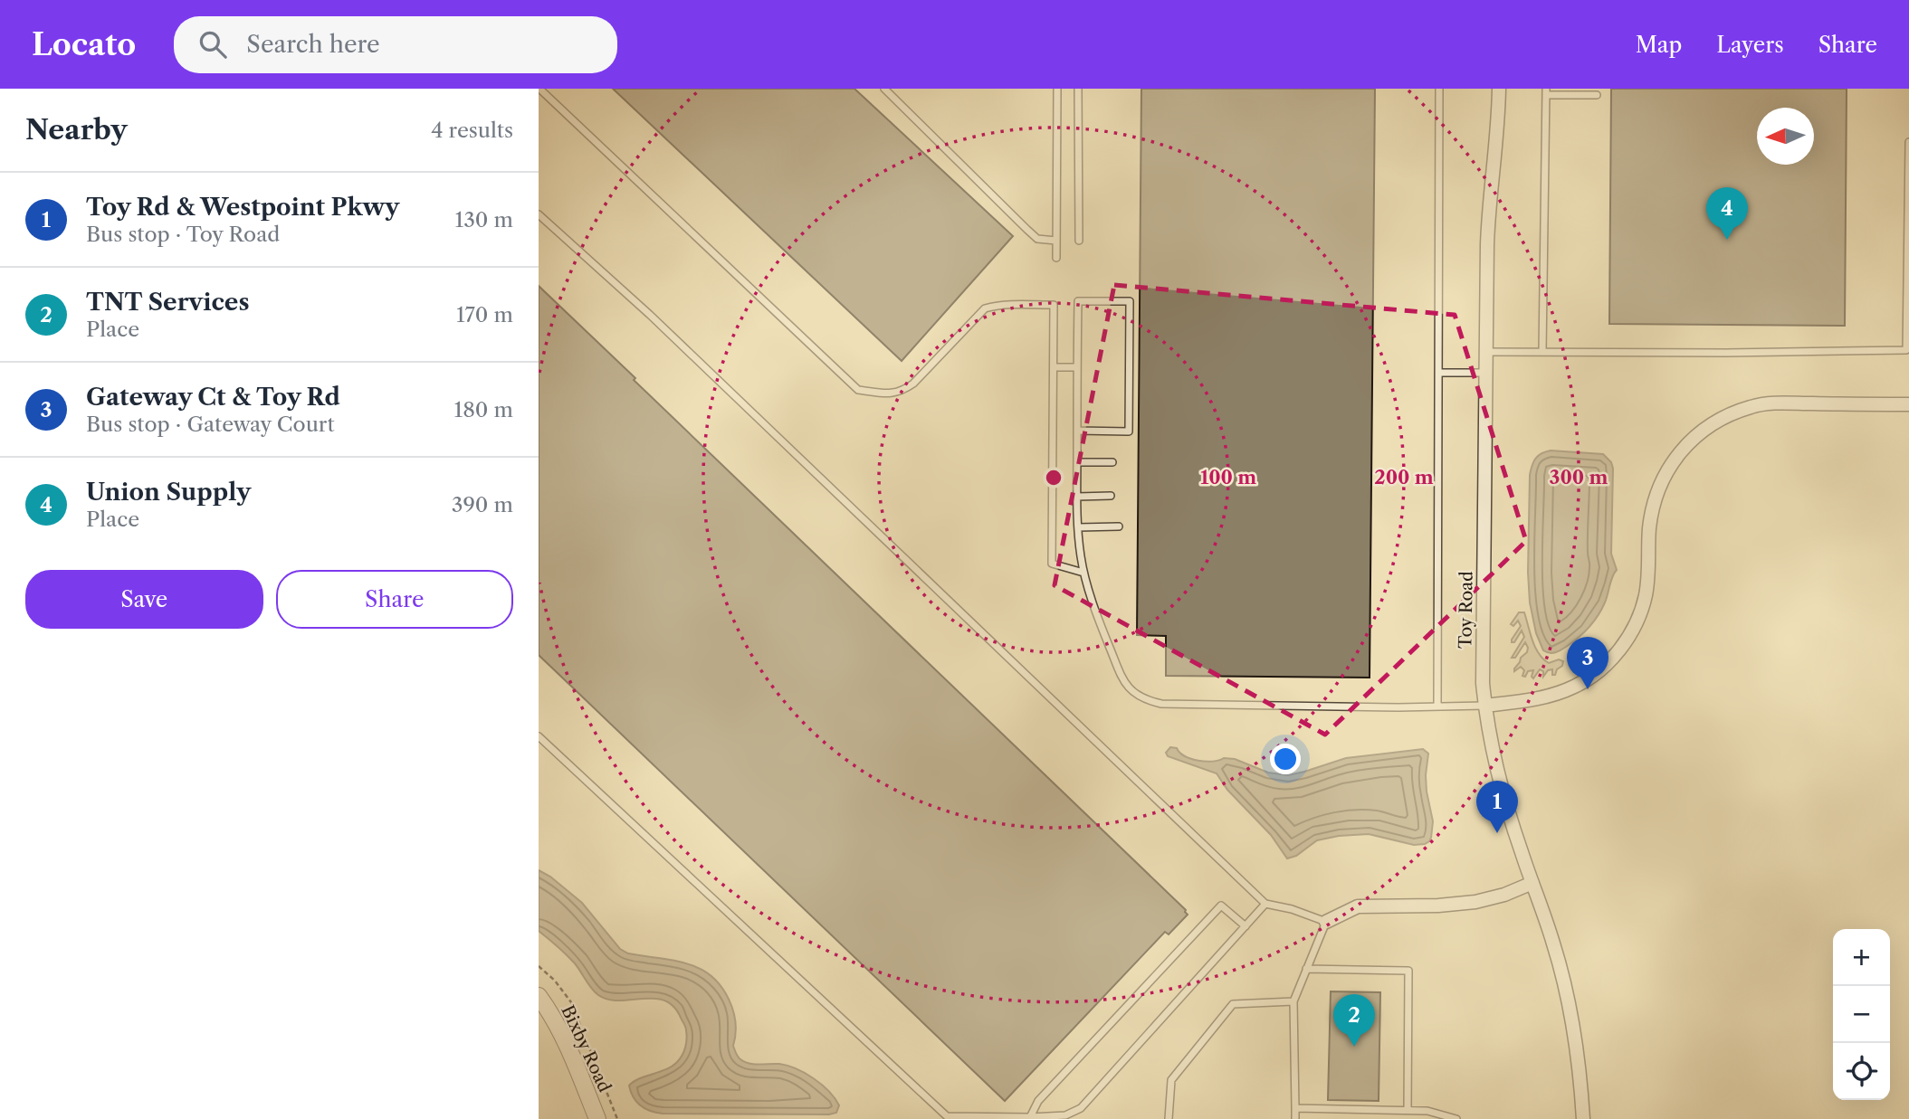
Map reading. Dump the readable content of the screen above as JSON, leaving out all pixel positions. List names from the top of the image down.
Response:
{
  "streets": {
    "street": ["Toy Road", "Bixby Road"]
  },
  "north": "left",
  "page": {
    "header": "Locato",
    "search": "Search here",
    "nav": ["Map", "Layers", "Share"],
    "heading": ["Nearby", "4 results"],
    "list": [
      {
        "mark": "1",
        "name": "Toy Rd & Westpoint Pkwy",
        "note": "Bus stop · Toy Road",
        "value": "130 m"
      },
      {
        "mark": "2",
        "name": "TNT Services",
        "note": "Place",
        "value": "170 m"
      },
      {
        "mark": "3",
        "name": "Gateway Ct & Toy Rd",
        "note": "Bus stop · Gateway Court",
        "value": "180 m"
      },
      {
        "mark": "4",
        "name": "Union Supply",
        "note": "Place",
        "value": "390 m"
      }
    ],
    "pins": [
      "4",
      "3",
      "1",
      "2"
    ],
    "buttons": ["Save", "Share"],
    "map_buttons": ["+", "−"]
  },
  "rings": ["100 m", "200 m", "300 m"]
}
